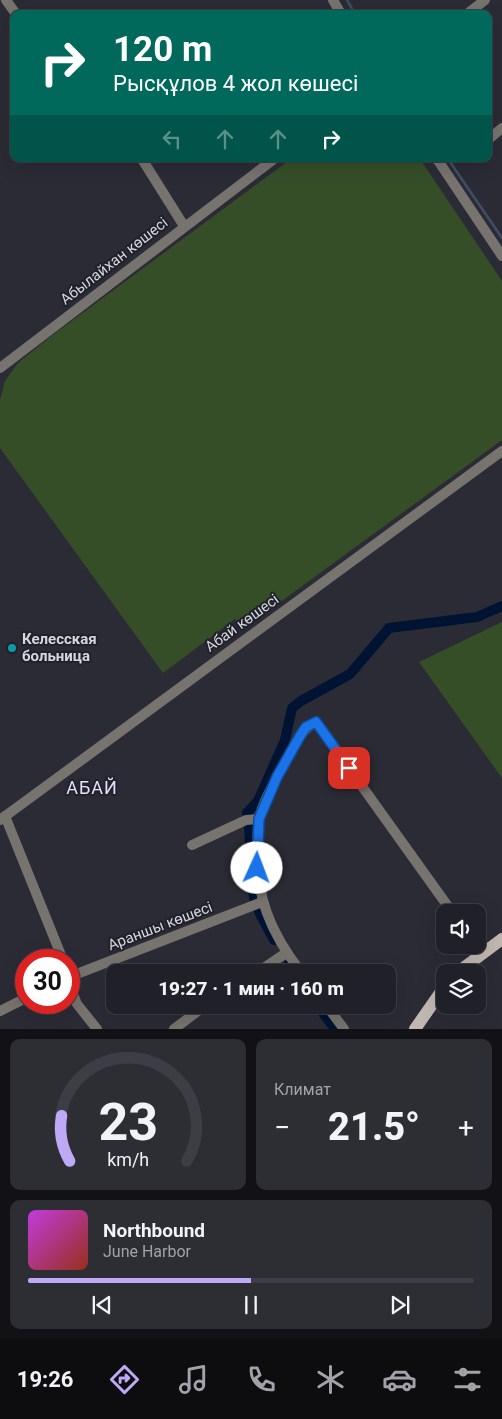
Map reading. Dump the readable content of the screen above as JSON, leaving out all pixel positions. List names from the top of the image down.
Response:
{
  "streets": {
    "street": ["Абылайхан көшесі", "Абай көшесі", "Араншы көшесі"]
  },
  "districts": ["АБАЙ"],
  "places": ["Келесская больница"],
  "page": {
    "turn": ["120 m", "Рысқұлов 4 жол көшесі"],
    "limit": "30",
    "trip": "19:27 · 1 мин · 160 m",
    "tile": "Климат",
    "heat": ["−", "21.5°", "+"],
    "song": ["Northbound", "June Harbor"],
    "tabs": "19:26",
    "gauge": ["23", "km/h"]
  }
}
